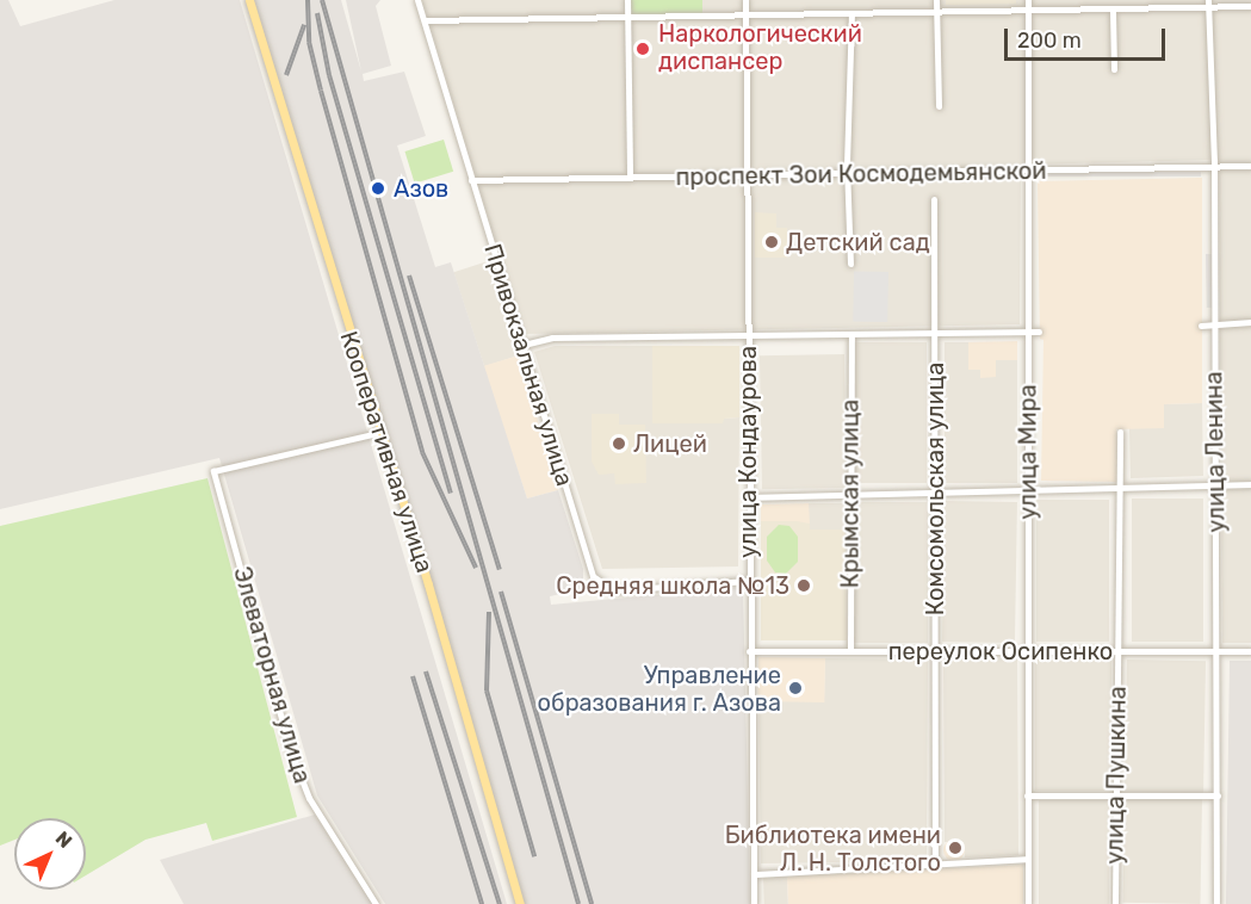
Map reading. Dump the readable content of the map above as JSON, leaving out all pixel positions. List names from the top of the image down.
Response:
{
  "streets": {
    "main road": ["Кооперативная улица"],
    "street": [
      "проспект Зои Космодемьянской",
      "Привокзальная улица",
      "улица Кондаурова",
      "улица Мира",
      "улица Ленина",
      "Комсомольская улица",
      "Крымская улица",
      "переулок Осипенко",
      "Элеваторная улица",
      "улица Пушкина"
    ]
  },
  "crossings": [
    ["проспект Зои Космодемьянской", "Привокзальная улица"],
    ["проспект Зои Космодемьянской", "улица Кондаурова"],
    ["проспект Зои Космодемьянской", "улица Мира"],
    ["проспект Зои Космодемьянской", "улица Ленина"],
    ["Привокзальная улица", "улица Кондаурова"],
    ["Кооперативная улица", "Элеваторная улица"],
    ["улица Кондаурова", "переулок Осипенко"],
    ["улица Мира", "переулок Осипенко"],
    ["улица Ленина", "переулок Осипенко"],
    ["Комсомольская улица", "переулок Осипенко"],
    ["Крымская улица", "переулок Осипенко"],
    ["переулок Осипенко", "улица Пушкина"]
  ],
  "places": [
    "Наркологический диспансер",
    "Азов",
    "Детский сад",
    "Лицей",
    "Средняя школа №13",
    "Управление образования г. Азова",
    "Библиотека имени Л. Н. Толстого"
  ],
  "scale_bar": "200 m",
  "north": "top right"
}
